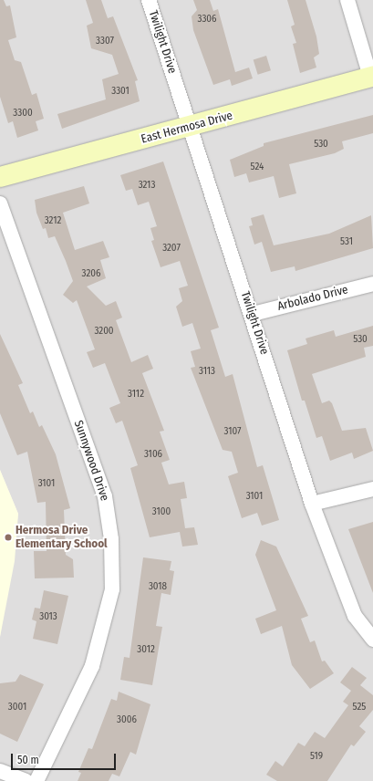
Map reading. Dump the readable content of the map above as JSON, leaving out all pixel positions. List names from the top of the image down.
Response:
{
  "streets": {
    "street": [
      "Twilight Drive",
      "East Hermosa Drive",
      "Arbolado Drive",
      "Sunnywood Drive"
    ]
  },
  "crossings": [
    ["Twilight Drive", "East Hermosa Drive"],
    ["Twilight Drive", "Arbolado Drive"]
  ],
  "places": ["Hermosa Drive Elementary School"],
  "house_numbers": [
    "3306",
    "3307",
    "3301",
    "3300",
    "530",
    "524",
    "3213",
    "3212",
    "531",
    "3207",
    "3206",
    "3200",
    "530",
    "3113",
    "3112",
    "3107",
    "3106",
    "3101",
    "3101",
    "3100",
    "3018",
    "3013",
    "3012",
    "3001",
    "525",
    "3006",
    "519"
  ],
  "scale_bar": "50 m"
}
